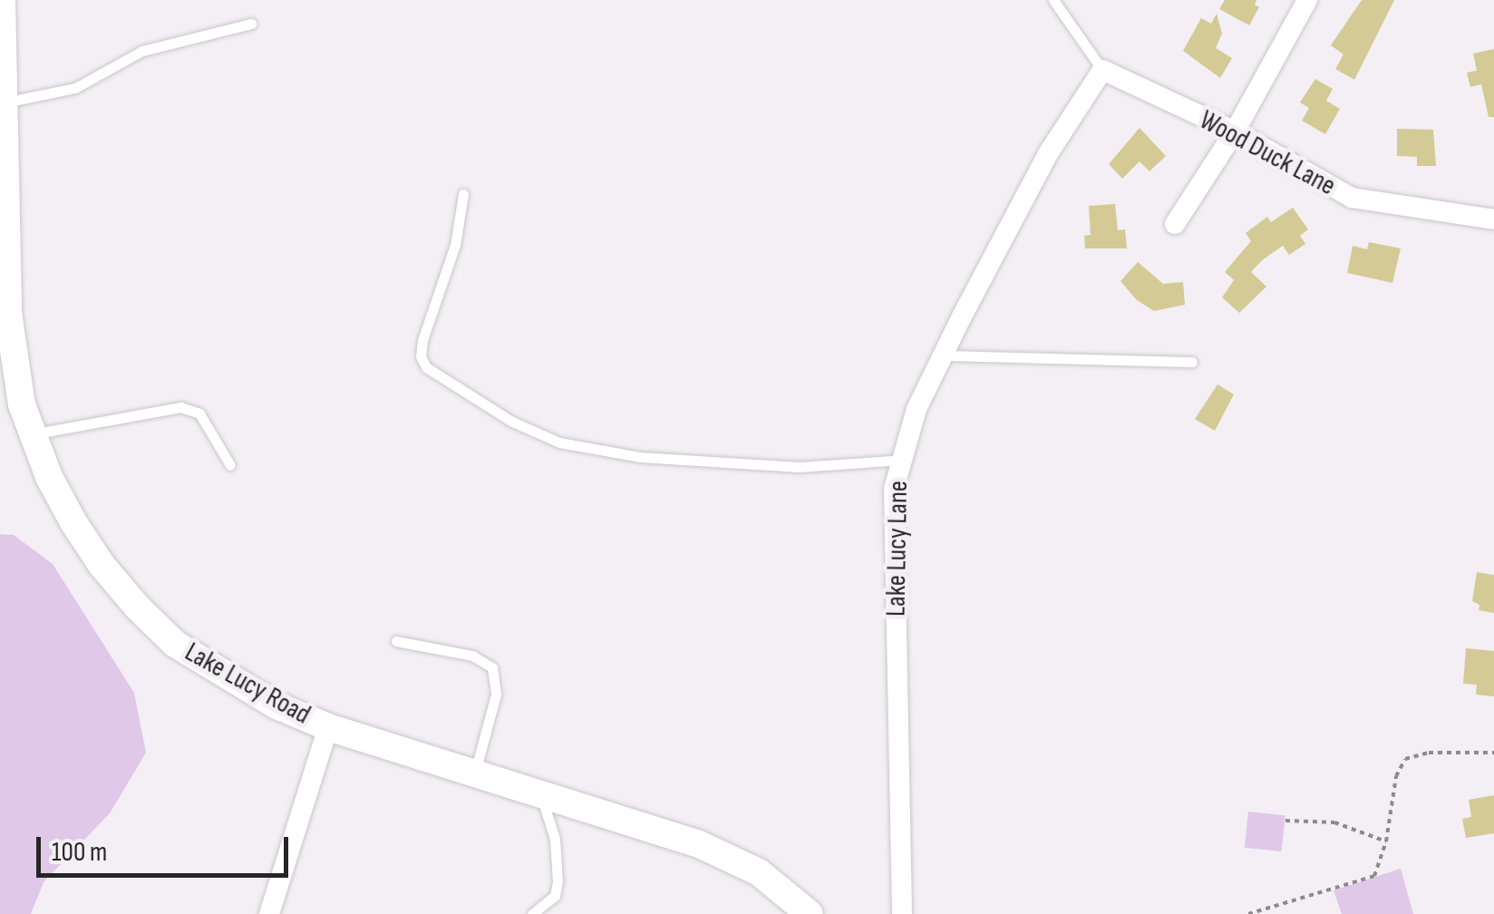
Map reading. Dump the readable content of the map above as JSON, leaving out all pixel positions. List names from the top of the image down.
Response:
{
  "streets": {
    "street": ["Wood Duck Lane", "Lake Lucy Lane", "Lake Lucy Road"]
  },
  "crossings": [
    ["Wood Duck Lane", "Lake Lucy Lane"]
  ],
  "scale_bar": "100 m"
}
